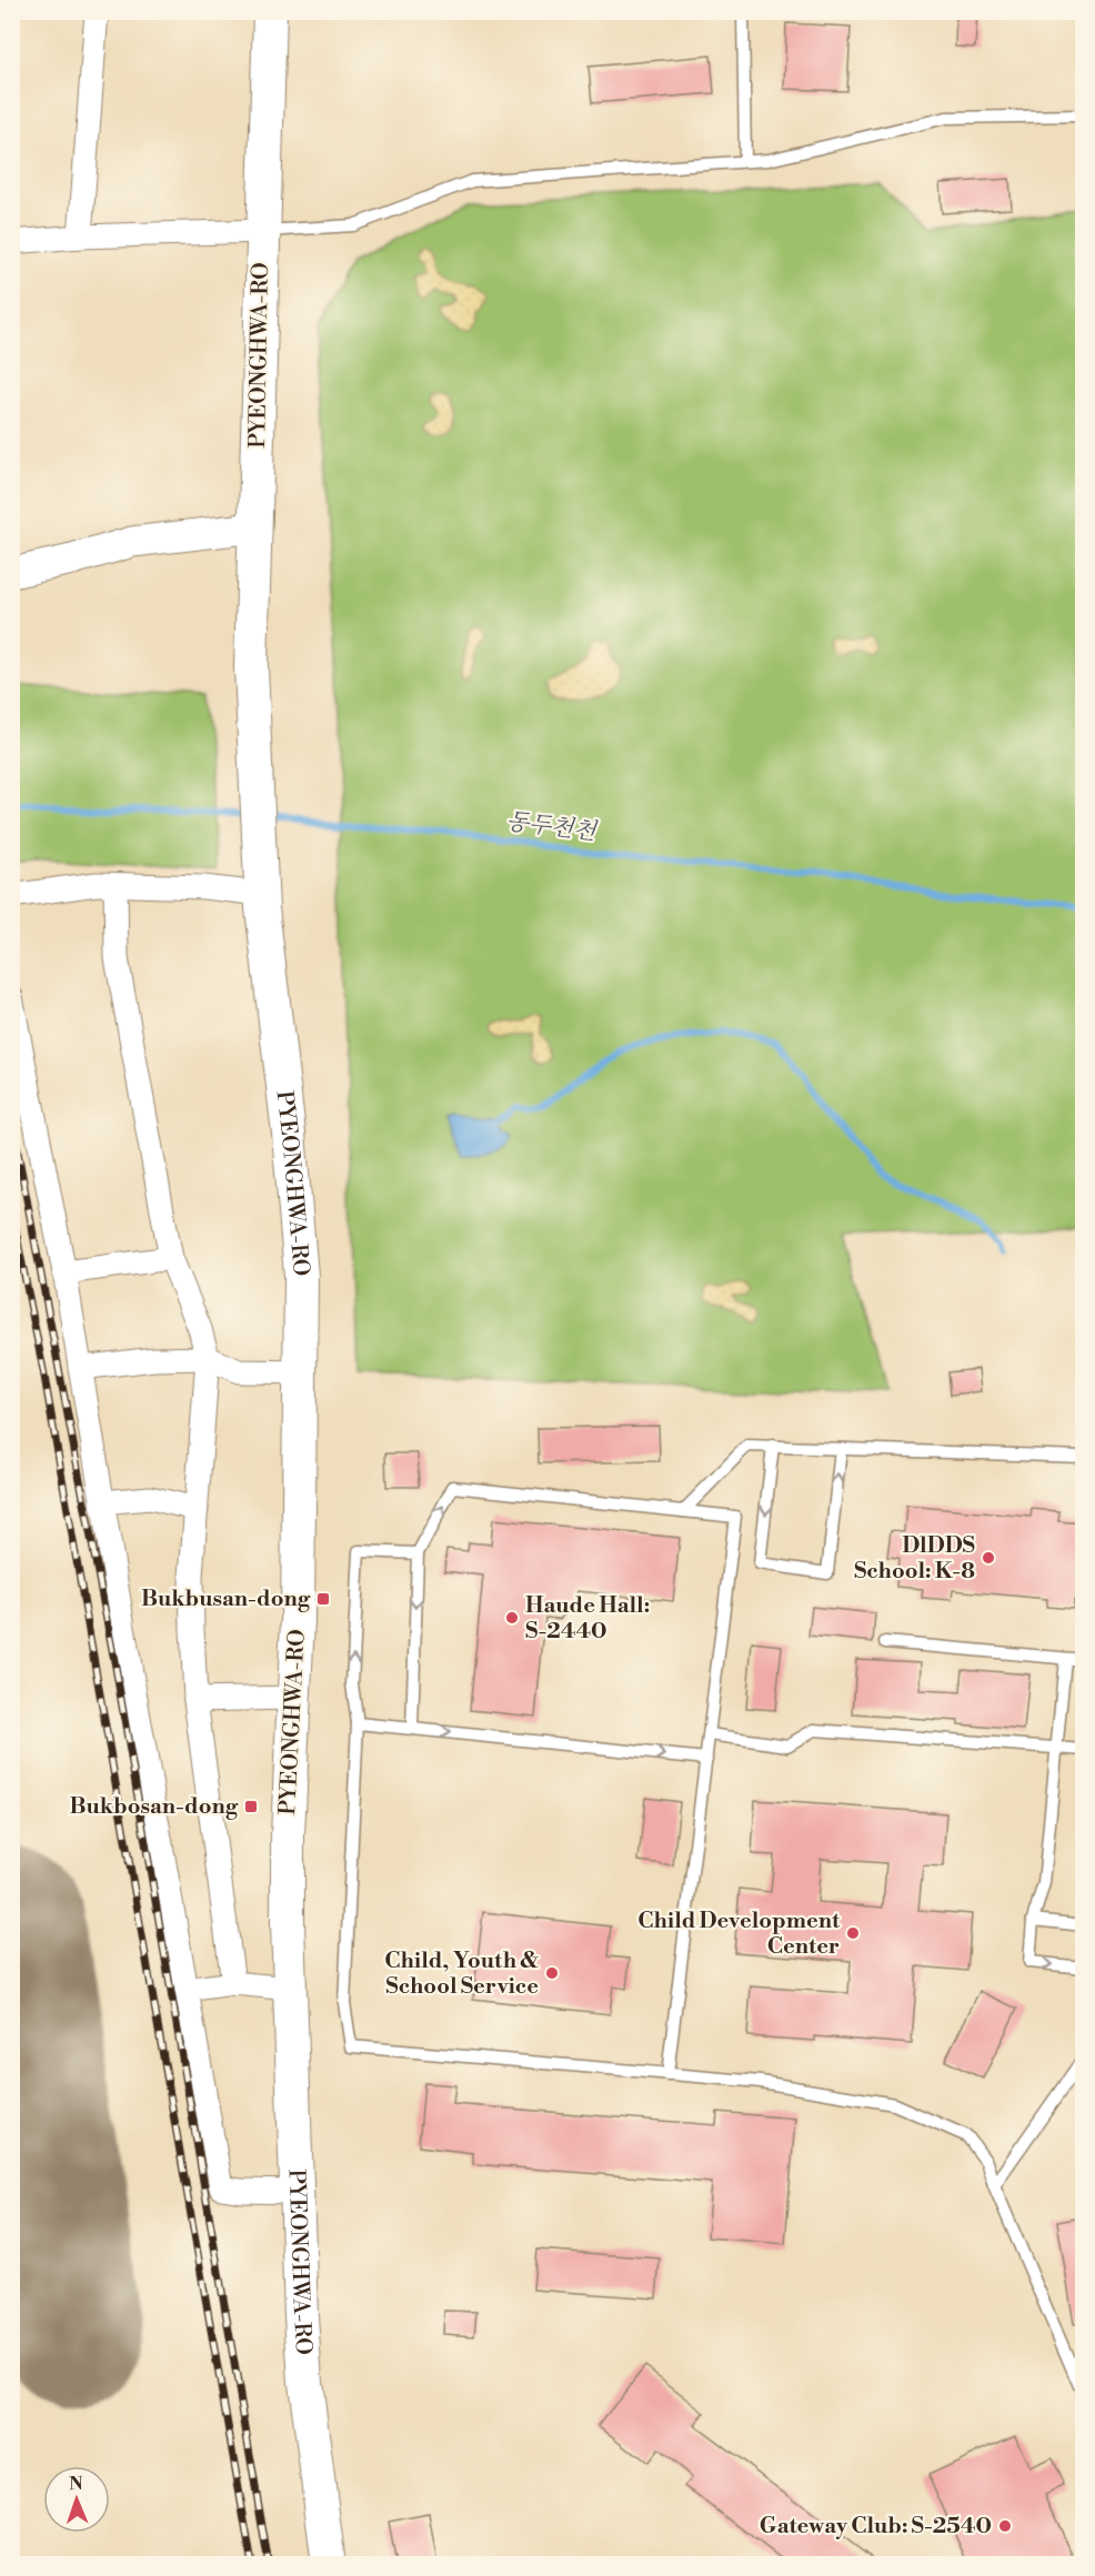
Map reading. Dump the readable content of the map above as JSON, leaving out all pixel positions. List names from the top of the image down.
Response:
{
  "streets": {
    "main road": ["PYEONGHWA-RO"]
  },
  "water": ["동두천천"],
  "places": {
    "other": [
      "DlDDS School: K-8",
      "Haude Hall: S-2440",
      "Child Development Center",
      "Child, Youth & School Service",
      "Gateway Club: S-2540"
    ],
    "transit": ["Bukbusan-dong", "Bukbosan-dong"]
  },
  "north": "top"
}
